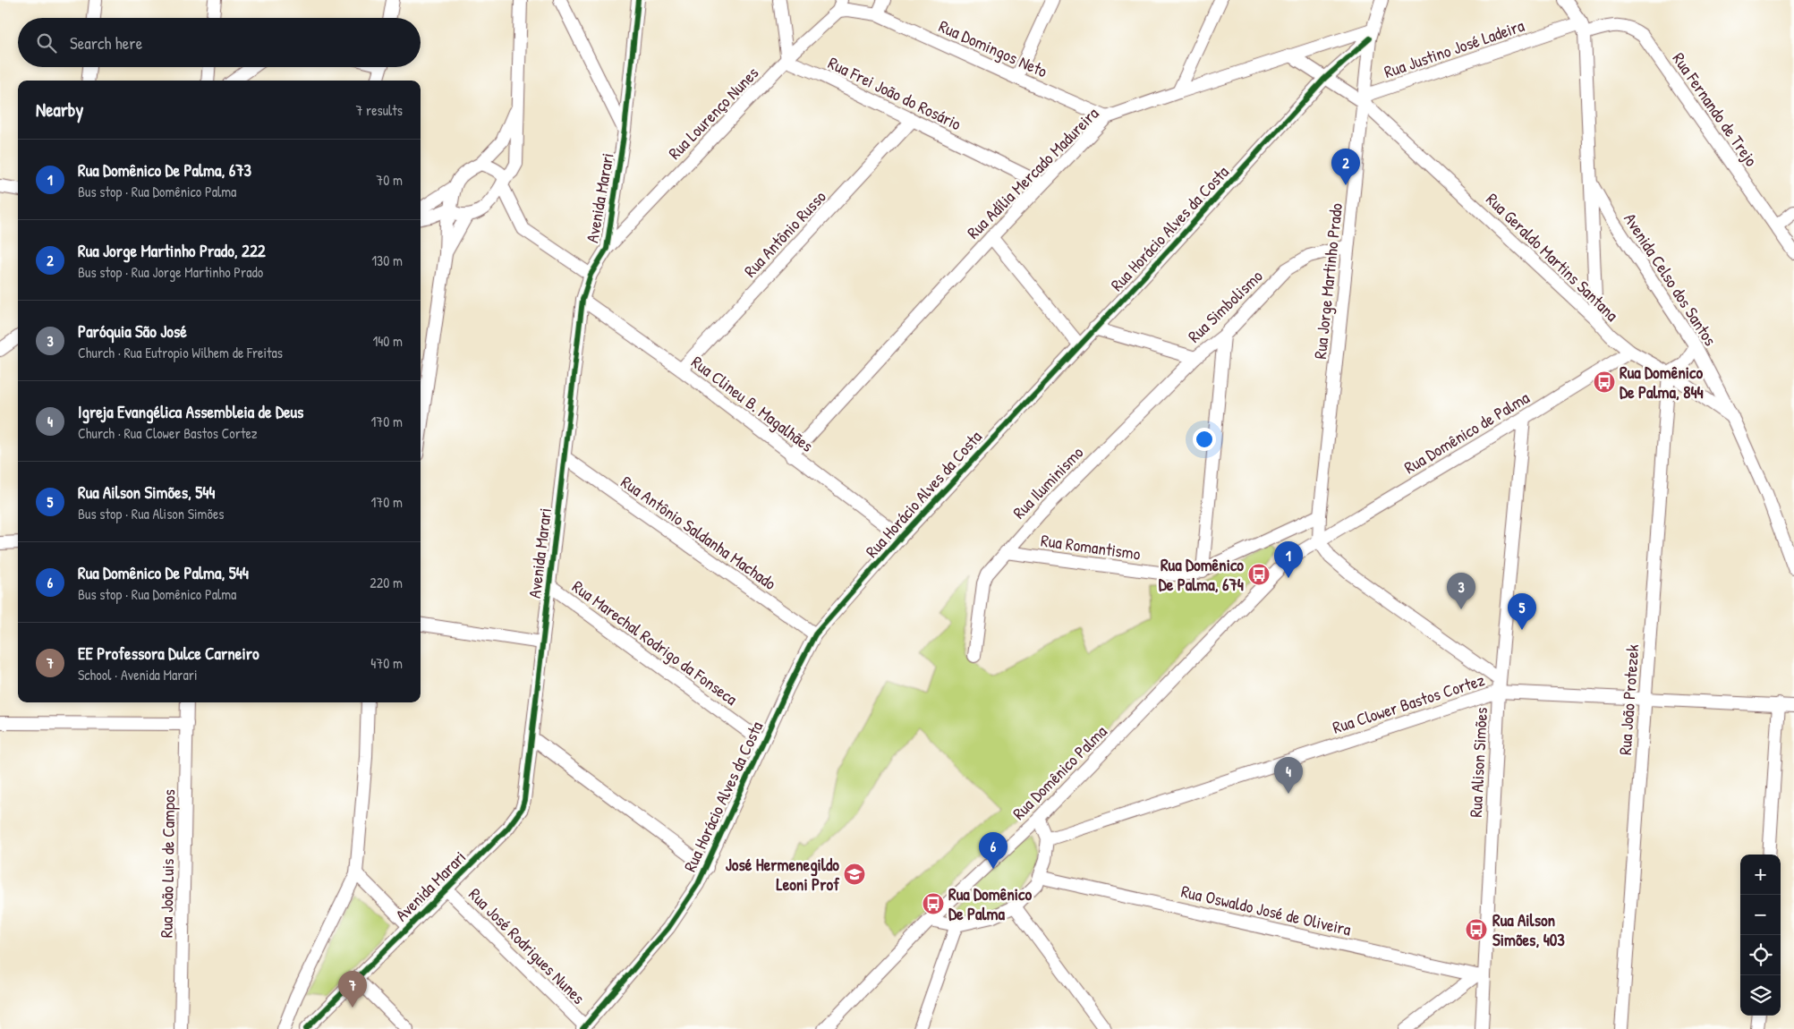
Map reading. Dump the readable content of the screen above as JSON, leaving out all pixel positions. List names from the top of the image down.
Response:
{
  "streets": {
    "street": [
      "Rua Domingos Neto",
      "Rua Justino José Ladeira",
      "Rua Frei João do Rosário",
      "Rua Fernando de Trejo",
      "Rua Lourenço Nunes",
      "Rua Adília Mercado Madureira",
      "Avenida Marari",
      "Rua Horácio Alves da Costa",
      "Rua Antônio Russo",
      "Rua Geraldo Martins Santana",
      "Avenida Celso dos Santos",
      "Rua Jorge Martinho Prado",
      "Rua Simbolismo",
      "Rua Clineu B. Magalhães",
      "Rua Domênico de Palma",
      "Rua Iluminismo",
      "Rua Antônio Saldanha Machado",
      "Rua Romantismo",
      "Rua Marechal Rodrigo da Fonseca",
      "Rua João Protezek",
      "Rua Clower Bastos Cortez",
      "Rua Alison Simões",
      "Rua Domênico Palma",
      "Rua João Luis de Campos",
      "Rua Oswaldo José de Oliveira",
      "Rua José Rodrigues Nunes"
    ]
  },
  "crossings": [
    ["Rua Domingos Neto", "Rua Lourenço Nunes"],
    ["Rua Domingos Neto", "Rua Adília Mercado Madureira"],
    ["Rua Justino José Ladeira", "Rua Fernando de Trejo"],
    ["Rua Justino José Ladeira", "Rua Geraldo Martins Santana"],
    ["Rua Justino José Ladeira", "Avenida Celso dos Santos"],
    ["Rua Justino José Ladeira", "Rua Jorge Martinho Prado"],
    ["Rua Frei João do Rosário", "Rua Lourenço Nunes"],
    ["Rua Frei João do Rosário", "Rua Adília Mercado Madureira"],
    ["Rua Frei João do Rosário", "Rua Antônio Russo"],
    ["Rua Fernando de Trejo", "Avenida Celso dos Santos"],
    ["Rua Lourenço Nunes", "Avenida Marari"],
    ["Rua Adília Mercado Madureira", "Rua Horácio Alves da Costa"],
    ["Rua Adília Mercado Madureira", "Rua Geraldo Martins Santana"],
    ["Rua Adília Mercado Madureira", "Rua Jorge Martinho Prado"],
    ["Rua Adília Mercado Madureira", "Rua Clineu B. Magalhães"],
    ["Avenida Marari", "Rua Clineu B. Magalhães"],
    ["Avenida Marari", "Rua Antônio Saldanha Machado"],
    ["Avenida Marari", "Rua Marechal Rodrigo da Fonseca"],
    ["Avenida Marari", "Rua José Rodrigues Nunes"],
    ["Rua Horácio Alves da Costa", "Rua Geraldo Martins Santana"],
    ["Rua Horácio Alves da Costa", "Rua Jorge Martinho Prado"],
    ["Rua Horácio Alves da Costa", "Rua Simbolismo"],
    ["Rua Horácio Alves da Costa", "Rua Clineu B. Magalhães"],
    ["Rua Horácio Alves da Costa", "Rua Antônio Saldanha Machado"],
    ["Rua Horácio Alves da Costa", "Rua Marechal Rodrigo da Fonseca"],
    ["Rua Horácio Alves da Costa", "Rua José Rodrigues Nunes"],
    ["Rua Antônio Russo", "Rua Clineu B. Magalhães"],
    ["Rua Geraldo Martins Santana", "Avenida Celso dos Santos"],
    ["Rua Geraldo Martins Santana", "Rua Jorge Martinho Prado"],
    ["Rua Geraldo Martins Santana", "Rua Domênico de Palma"],
    ["Rua Geraldo Martins Santana", "Rua João Protezek"],
    ["Rua Jorge Martinho Prado", "Rua Simbolismo"],
    ["Rua Jorge Martinho Prado", "Rua Domênico de Palma"],
    ["Rua Jorge Martinho Prado", "Rua Romantismo"],
    ["Rua Jorge Martinho Prado", "Rua Domênico Palma"],
    ["Rua Simbolismo", "Rua Iluminismo"],
    ["Rua Domênico de Palma", "Rua Alison Simões"],
    ["Rua Domênico de Palma", "Rua Domênico Palma"],
    ["Rua Iluminismo", "Rua Romantismo"],
    ["Rua João Protezek", "Rua Clower Bastos Cortez"],
    ["Rua Clower Bastos Cortez", "Rua Alison Simões"],
    ["Rua Alison Simões", "Rua Oswaldo José de Oliveira"]
  ],
  "places": {
    "bus stop": [
      "Rua Domênico De Palma, 844",
      "Rua Domênico De Palma, 674",
      "Rua Domênico De Palma",
      "Rua Ailson Simões, 403"
    ],
    "school or university": ["José Hermenegildo Leoni Prof"]
  },
  "page": {
    "search": "Search here",
    "heading": ["Nearby", "7 results"],
    "list": [
      {
        "mark": "1",
        "name": "Rua Domênico De Palma, 673",
        "note": "Bus stop · Rua Domênico Palma",
        "value": "70 m"
      },
      {
        "mark": "2",
        "name": "Rua Jorge Martinho Prado, 222",
        "note": "Bus stop · Rua Jorge Martinho Prado",
        "value": "130 m"
      },
      {
        "mark": "3",
        "name": "Paróquia São José",
        "note": "Church · Rua Eutropio Wilhem de Freitas",
        "value": "140 m"
      },
      {
        "mark": "4",
        "name": "Igreja Evangélica Assembleia de Deus",
        "note": "Church · Rua Clower Bastos Cortez",
        "value": "170 m"
      },
      {
        "mark": "5",
        "name": "Rua Ailson Simões, 544",
        "note": "Bus stop · Rua Alison Simões",
        "value": "170 m"
      },
      {
        "mark": "6",
        "name": "Rua Domênico De Palma, 544",
        "note": "Bus stop · Rua Domênico Palma",
        "value": "220 m"
      },
      {
        "mark": "7",
        "name": "EE Professora Dulce Carneiro",
        "note": "School · Avenida Marari",
        "value": "470 m"
      }
    ],
    "pins": [
      "2",
      "1",
      "3",
      "5",
      "4",
      "6",
      "7"
    ],
    "map_buttons": ["+", "−"]
  }
}
